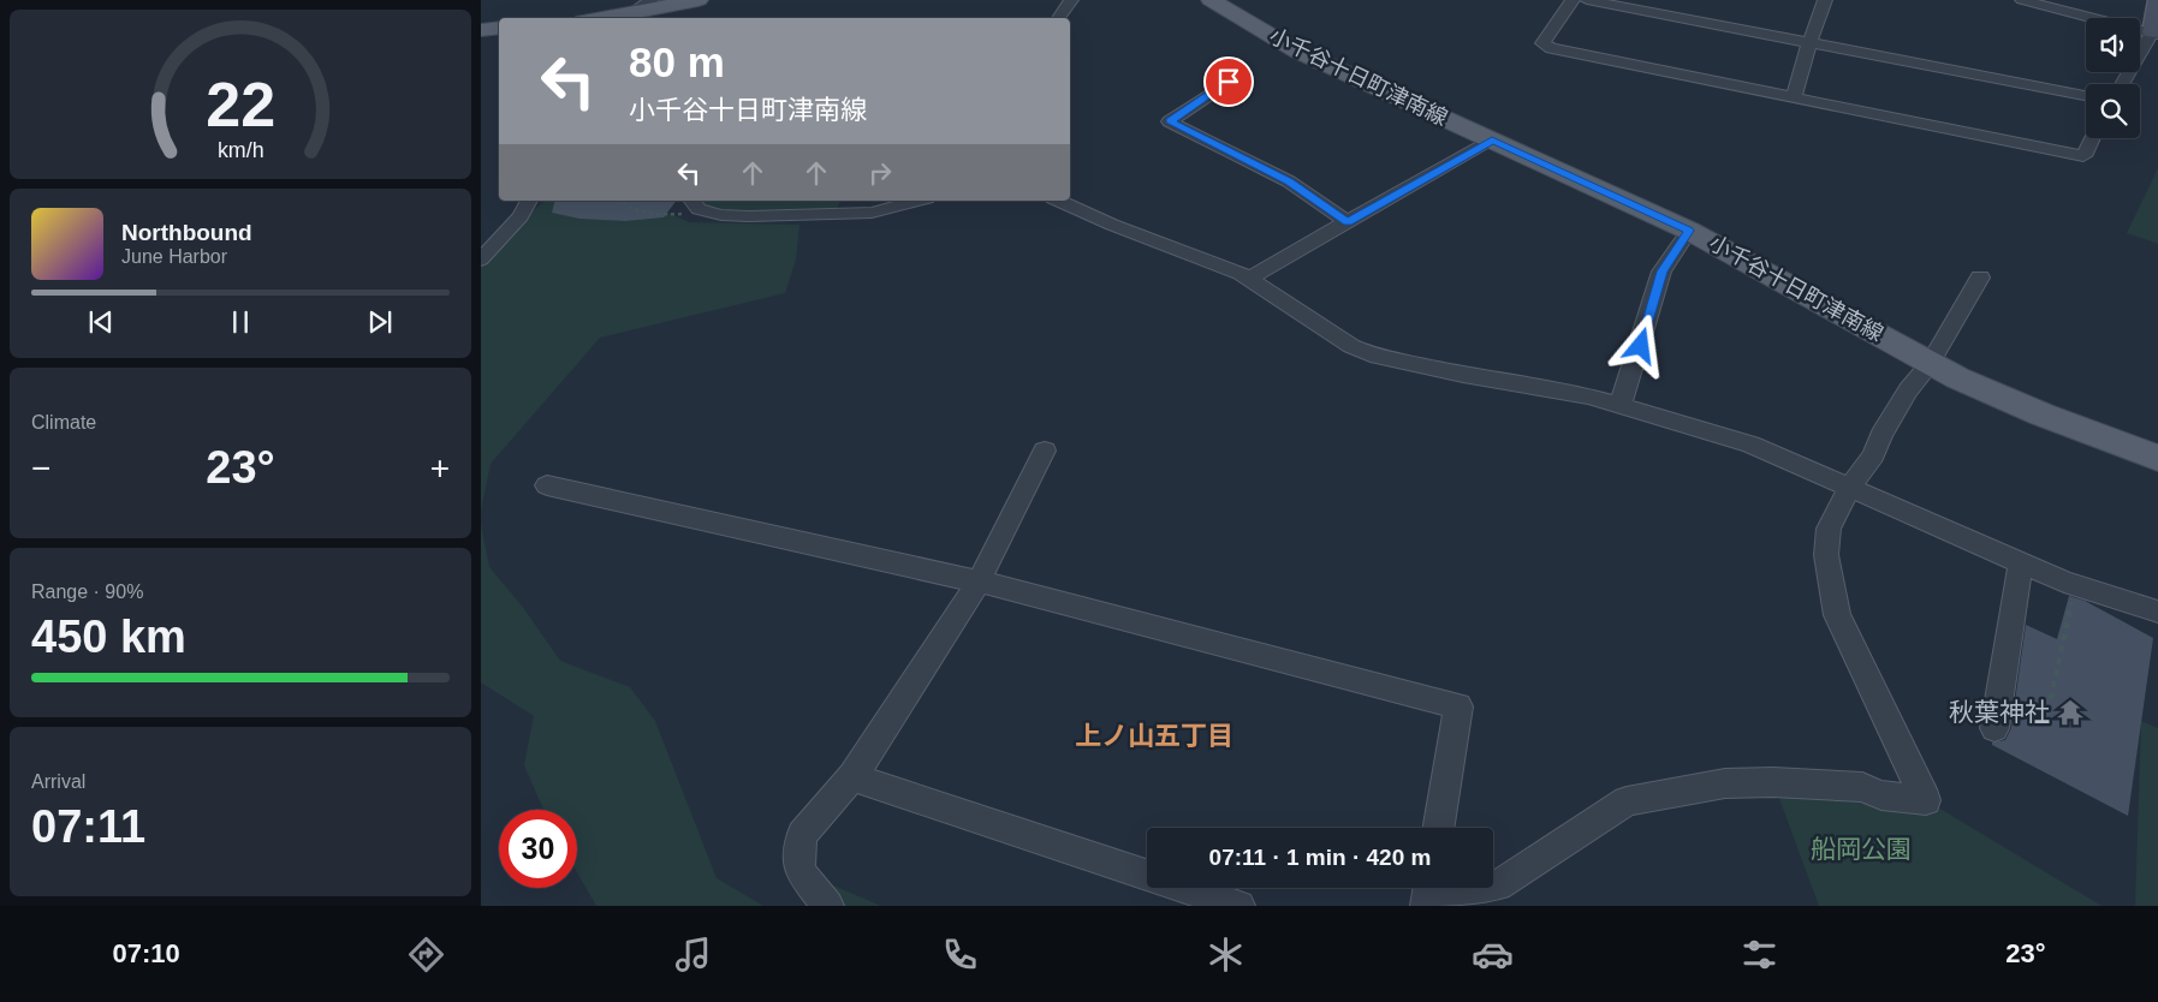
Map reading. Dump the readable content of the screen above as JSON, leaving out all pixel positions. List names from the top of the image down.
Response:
{
  "streets": {
    "main road": ["小千谷十日町津南線"]
  },
  "districts": ["上ノ山五丁目"],
  "parks": ["船岡公園"],
  "places": {
    "temple": ["秋葉神社"]
  },
  "page": {
    "turn": ["80 m", "小千谷十日町津南線"],
    "song": ["Northbound", "June Harbor"],
    "tile": [
      "Climate",
      ["Range · 90%", "450 km"],
      ["Arrival", "07:11"]
    ],
    "heat": ["−", "23°", "+"],
    "limit": "30",
    "trip": "07:11 · 1 min · 420 m",
    "tabs": ["07:10", "23°"],
    "gauge": ["22", "km/h"]
  }
}
